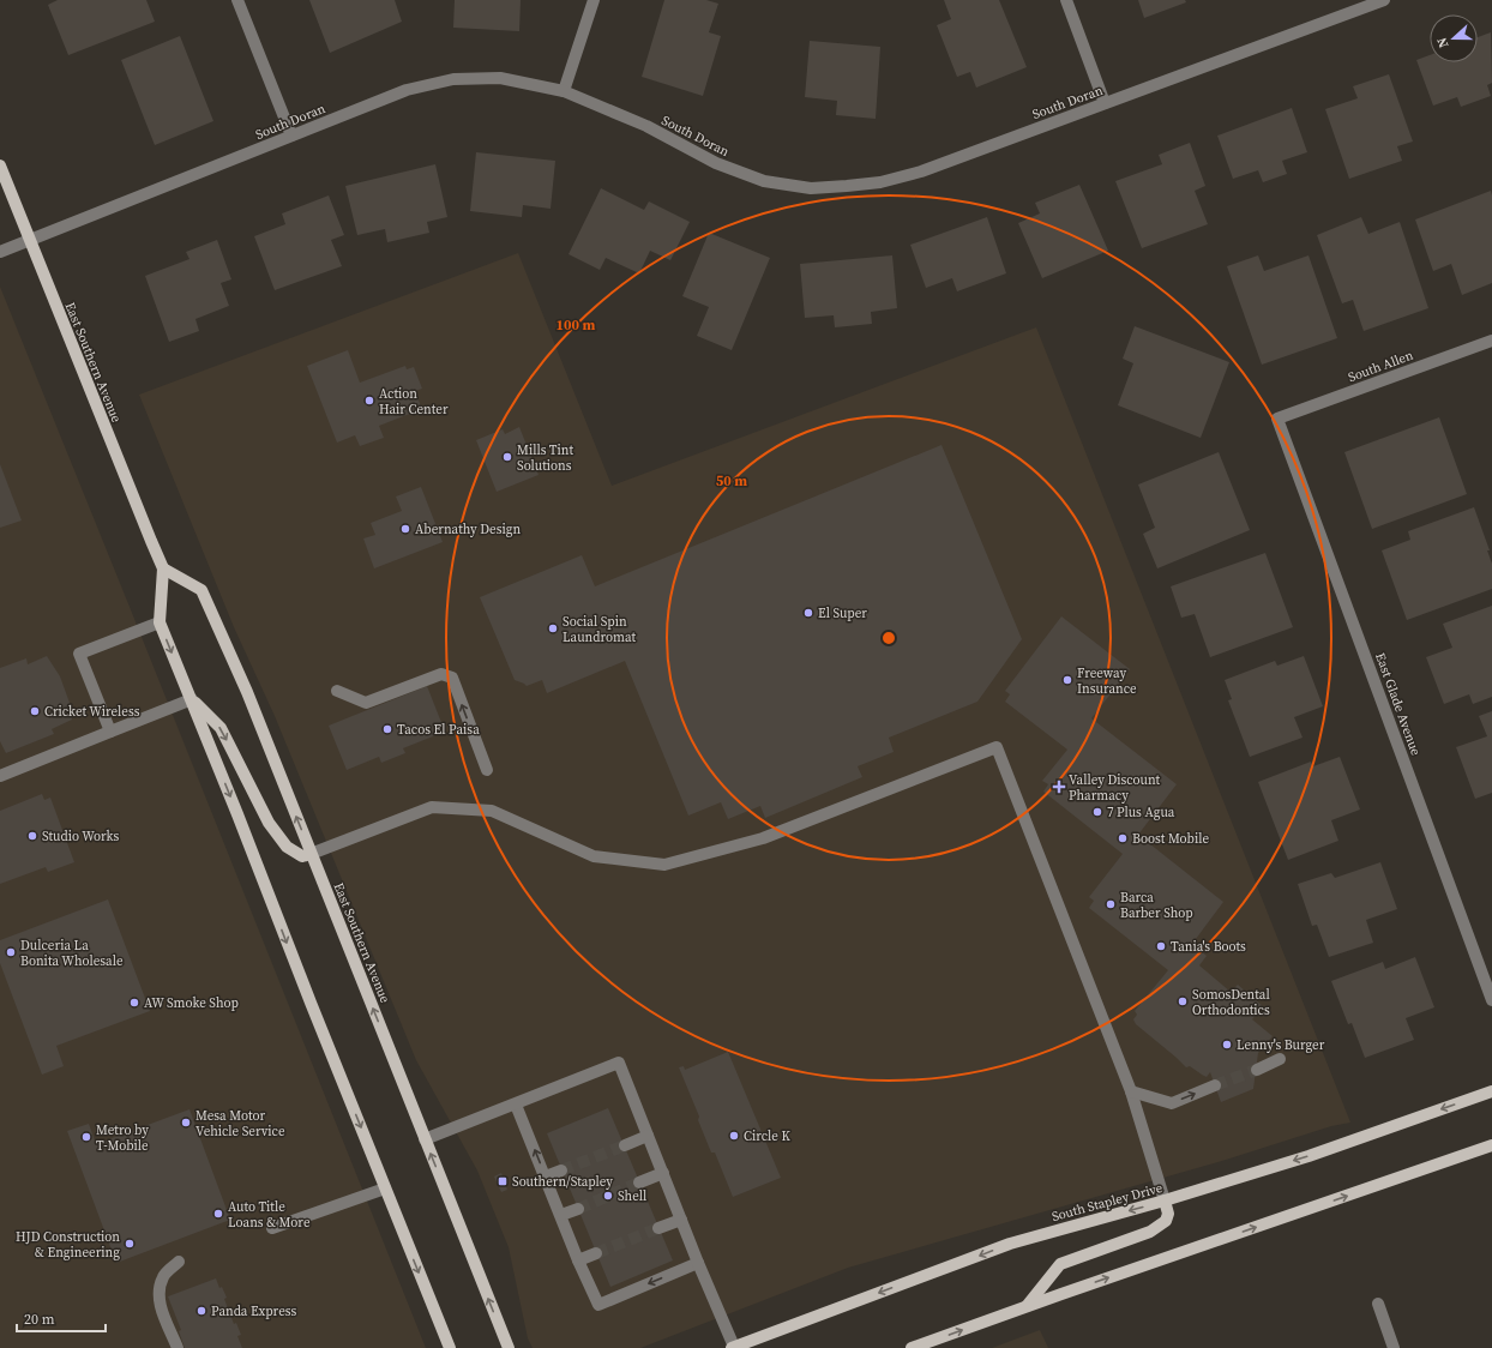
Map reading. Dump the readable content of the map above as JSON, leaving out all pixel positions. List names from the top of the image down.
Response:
{
  "streets": {
    "main road": ["East Southern Avenue", "South Stapley Drive"],
    "street": ["South Doran", "South Allen", "East Glade Avenue"]
  },
  "crossings": [
    ["South Doran", "East Southern Avenue"],
    ["South Allen", "East Glade Avenue"]
  ],
  "places": {
    "other": [
      "Action Hair Center",
      "Mills Tint Solutions",
      "Abernathy Design",
      "El Super",
      "Social Spin Laundromat",
      "Freeway Insurance",
      "Cricket Wireless",
      "Tacos El Paisa",
      "7 Plus Agua",
      "Studio Works",
      "Boost Mobile",
      "Barca Barber Shop",
      "Tania's Boots",
      "Dulceria La Bonita Wholesale",
      "SomosDental Orthodontics",
      "AW Smoke Shop",
      "Lenny's Burger",
      "Mesa Motor Vehicle Service",
      "Circle K",
      "Metro by T-Mobile",
      "Shell",
      "Auto Title Loans & More",
      "HJD Construction & Engineering",
      "Panda Express"
    ],
    "health": ["Valley Discount Pharmacy"],
    "transit": ["Southern/Stapley"]
  },
  "scale_bar": "20 m",
  "north": "left",
  "rings": ["100 m", "50 m"]
}
